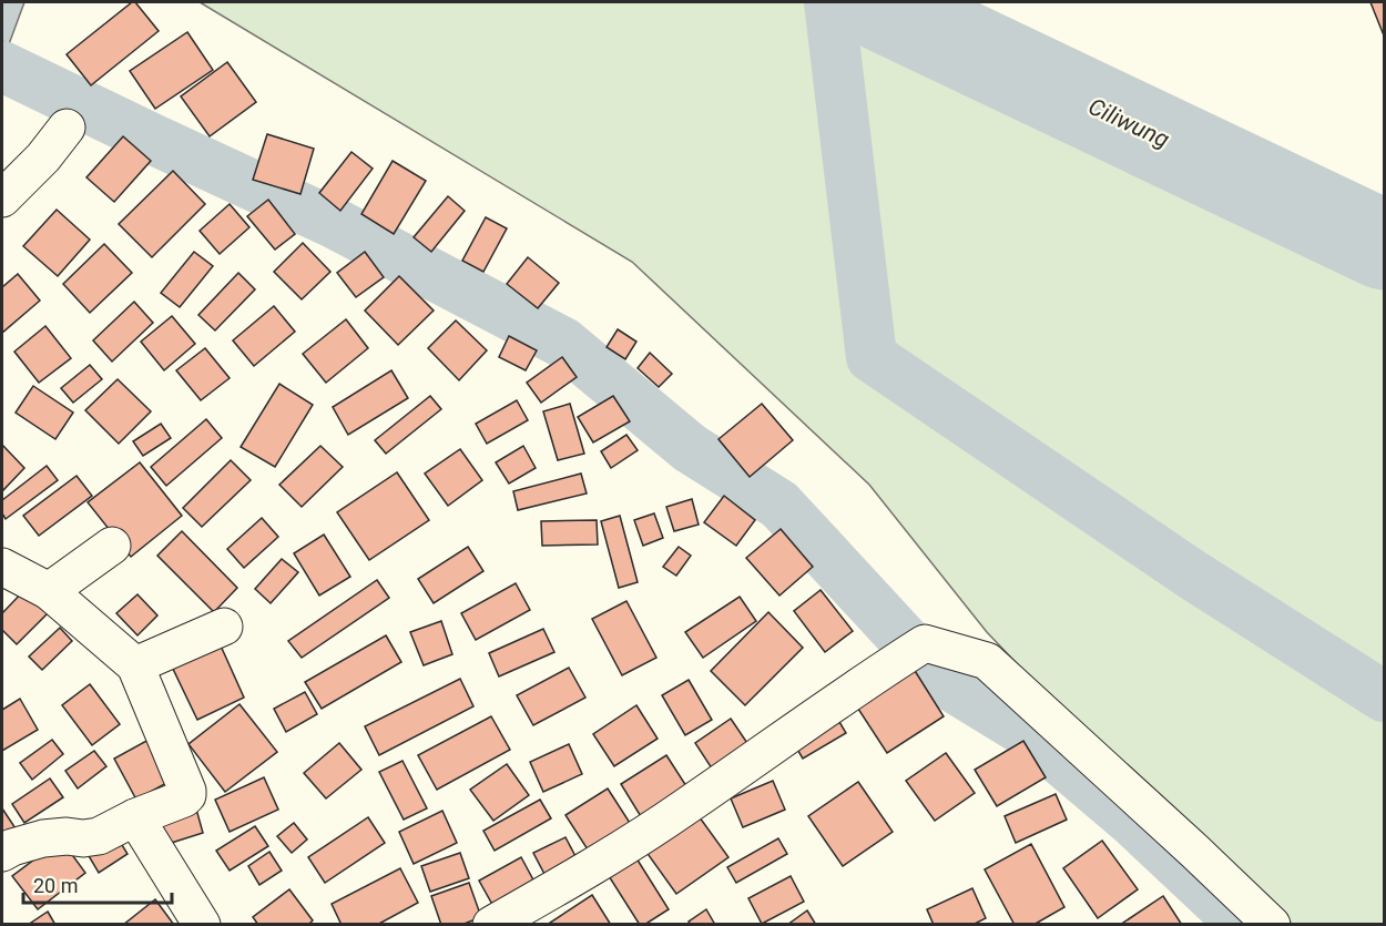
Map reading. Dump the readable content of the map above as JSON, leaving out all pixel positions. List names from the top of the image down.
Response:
{
  "water": ["Ciliwung"],
  "scale_bar": "20 m"
}
